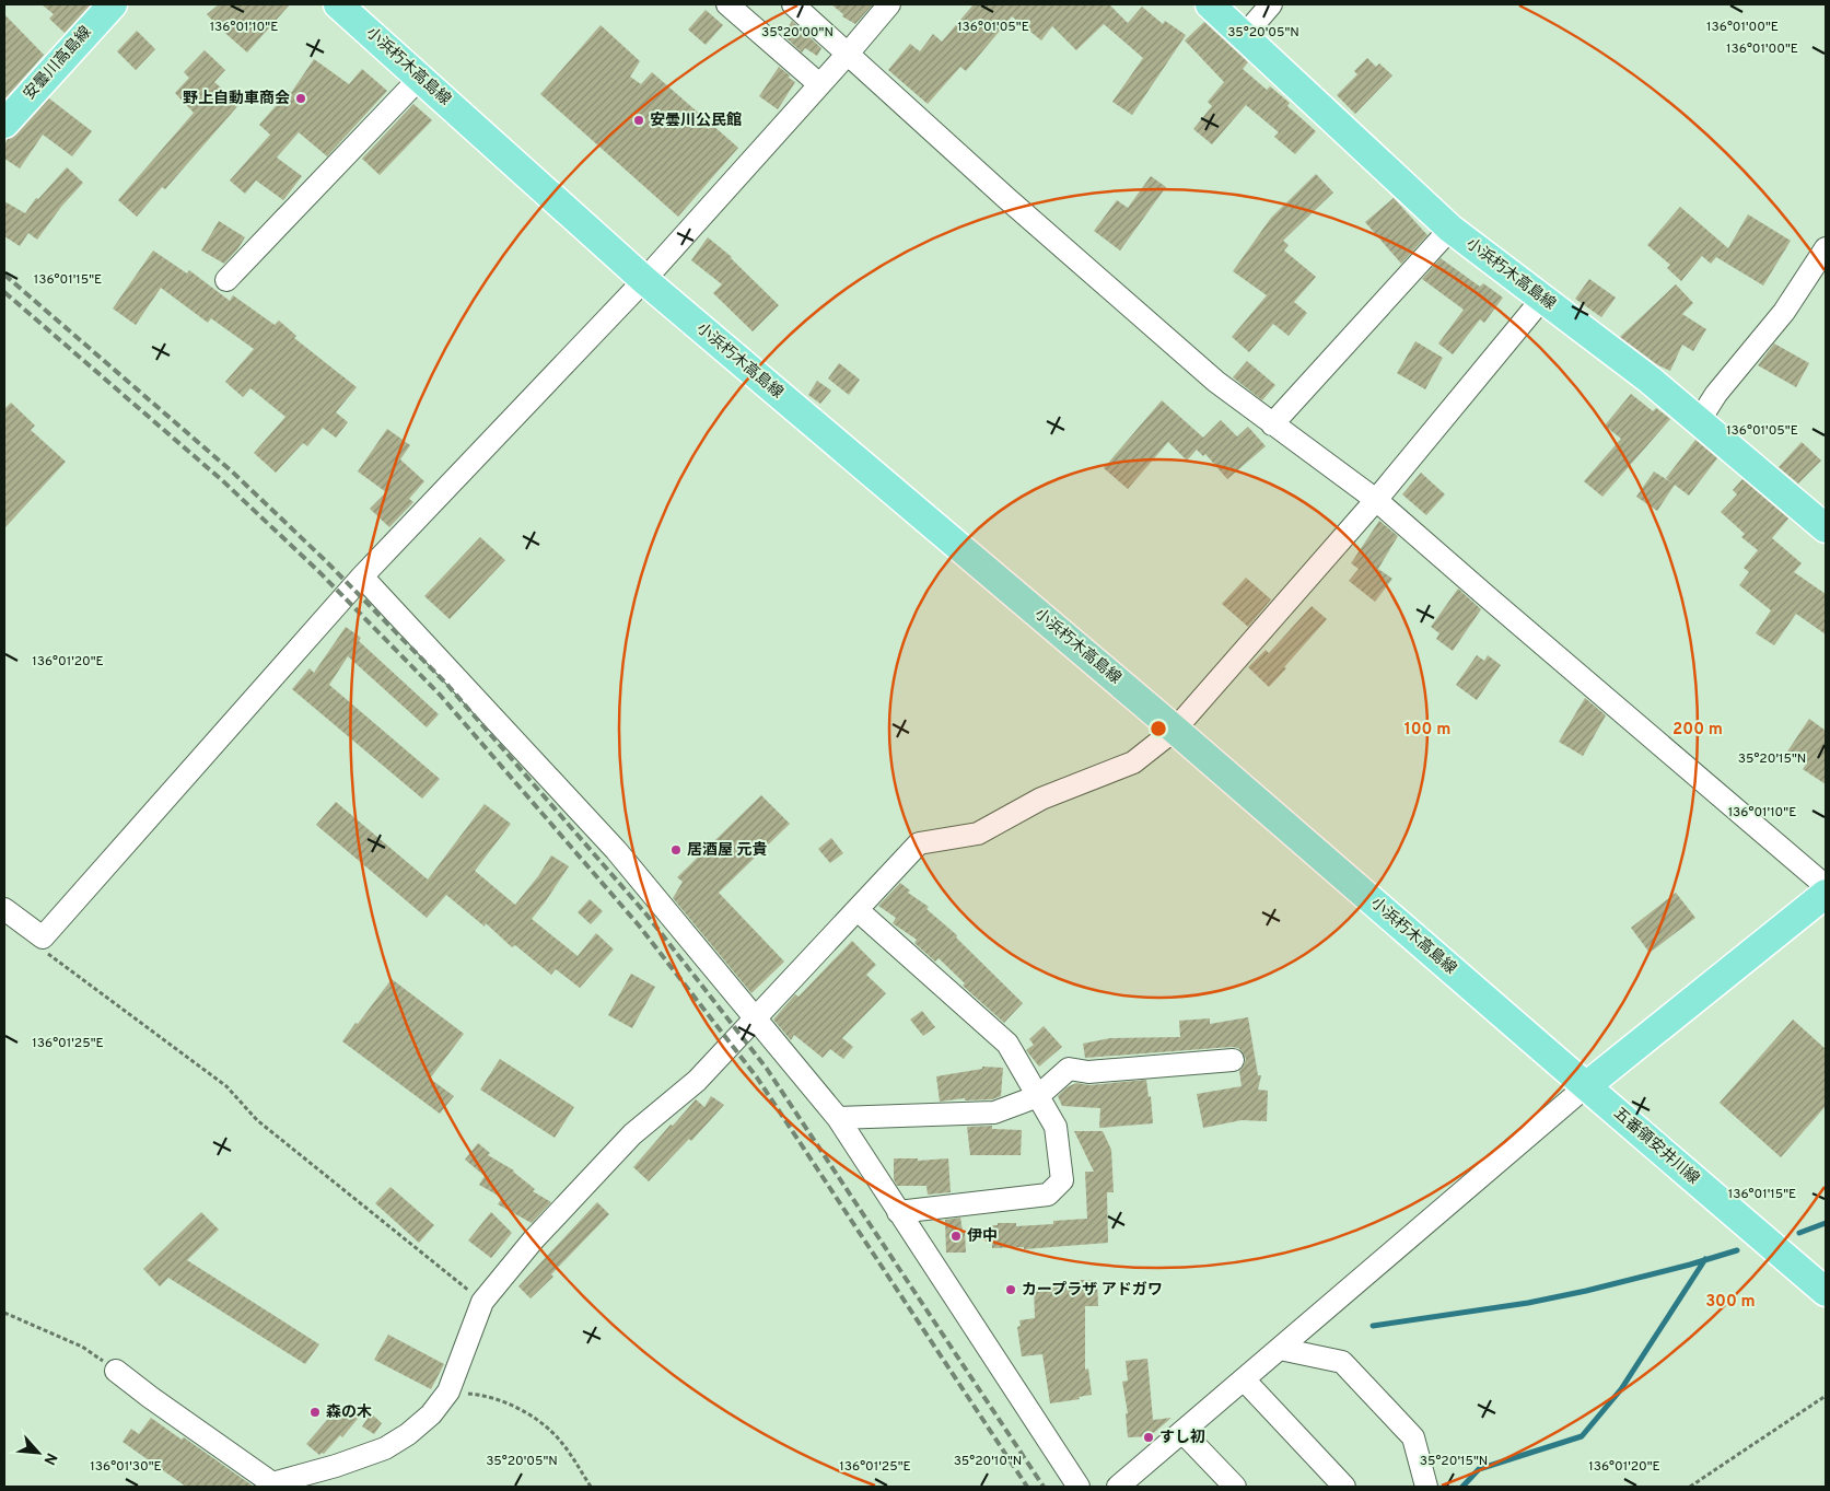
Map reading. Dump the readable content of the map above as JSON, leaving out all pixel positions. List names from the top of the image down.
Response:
{
  "streets": {
    "main road": ["安曇川高島線", "小浜朽木高島線", "五番領安井川線"]
  },
  "crossings": [
    ["小浜朽木高島線", "五番領安井川線"]
  ],
  "places": [
    "野上自動車商会",
    "安曇川公民館",
    "居酒屋 元貴",
    "伊中",
    "カープラザ アドガワ",
    "森の木",
    "すし初"
  ],
  "north": "bottom right",
  "coordinates": [
    "136°01'00\"E",
    "136°01'10\"E",
    "136°01'05\"E",
    "35°20'00\"N",
    "35°20'05\"N",
    "136°01'15\"E",
    "136°01'20\"E",
    "35°20'15\"N",
    "136°01'25\"E",
    "35°20'10\"N",
    "136°01'30\"E"
  ],
  "rings": ["100 m", "200 m", "300 m"]
}
